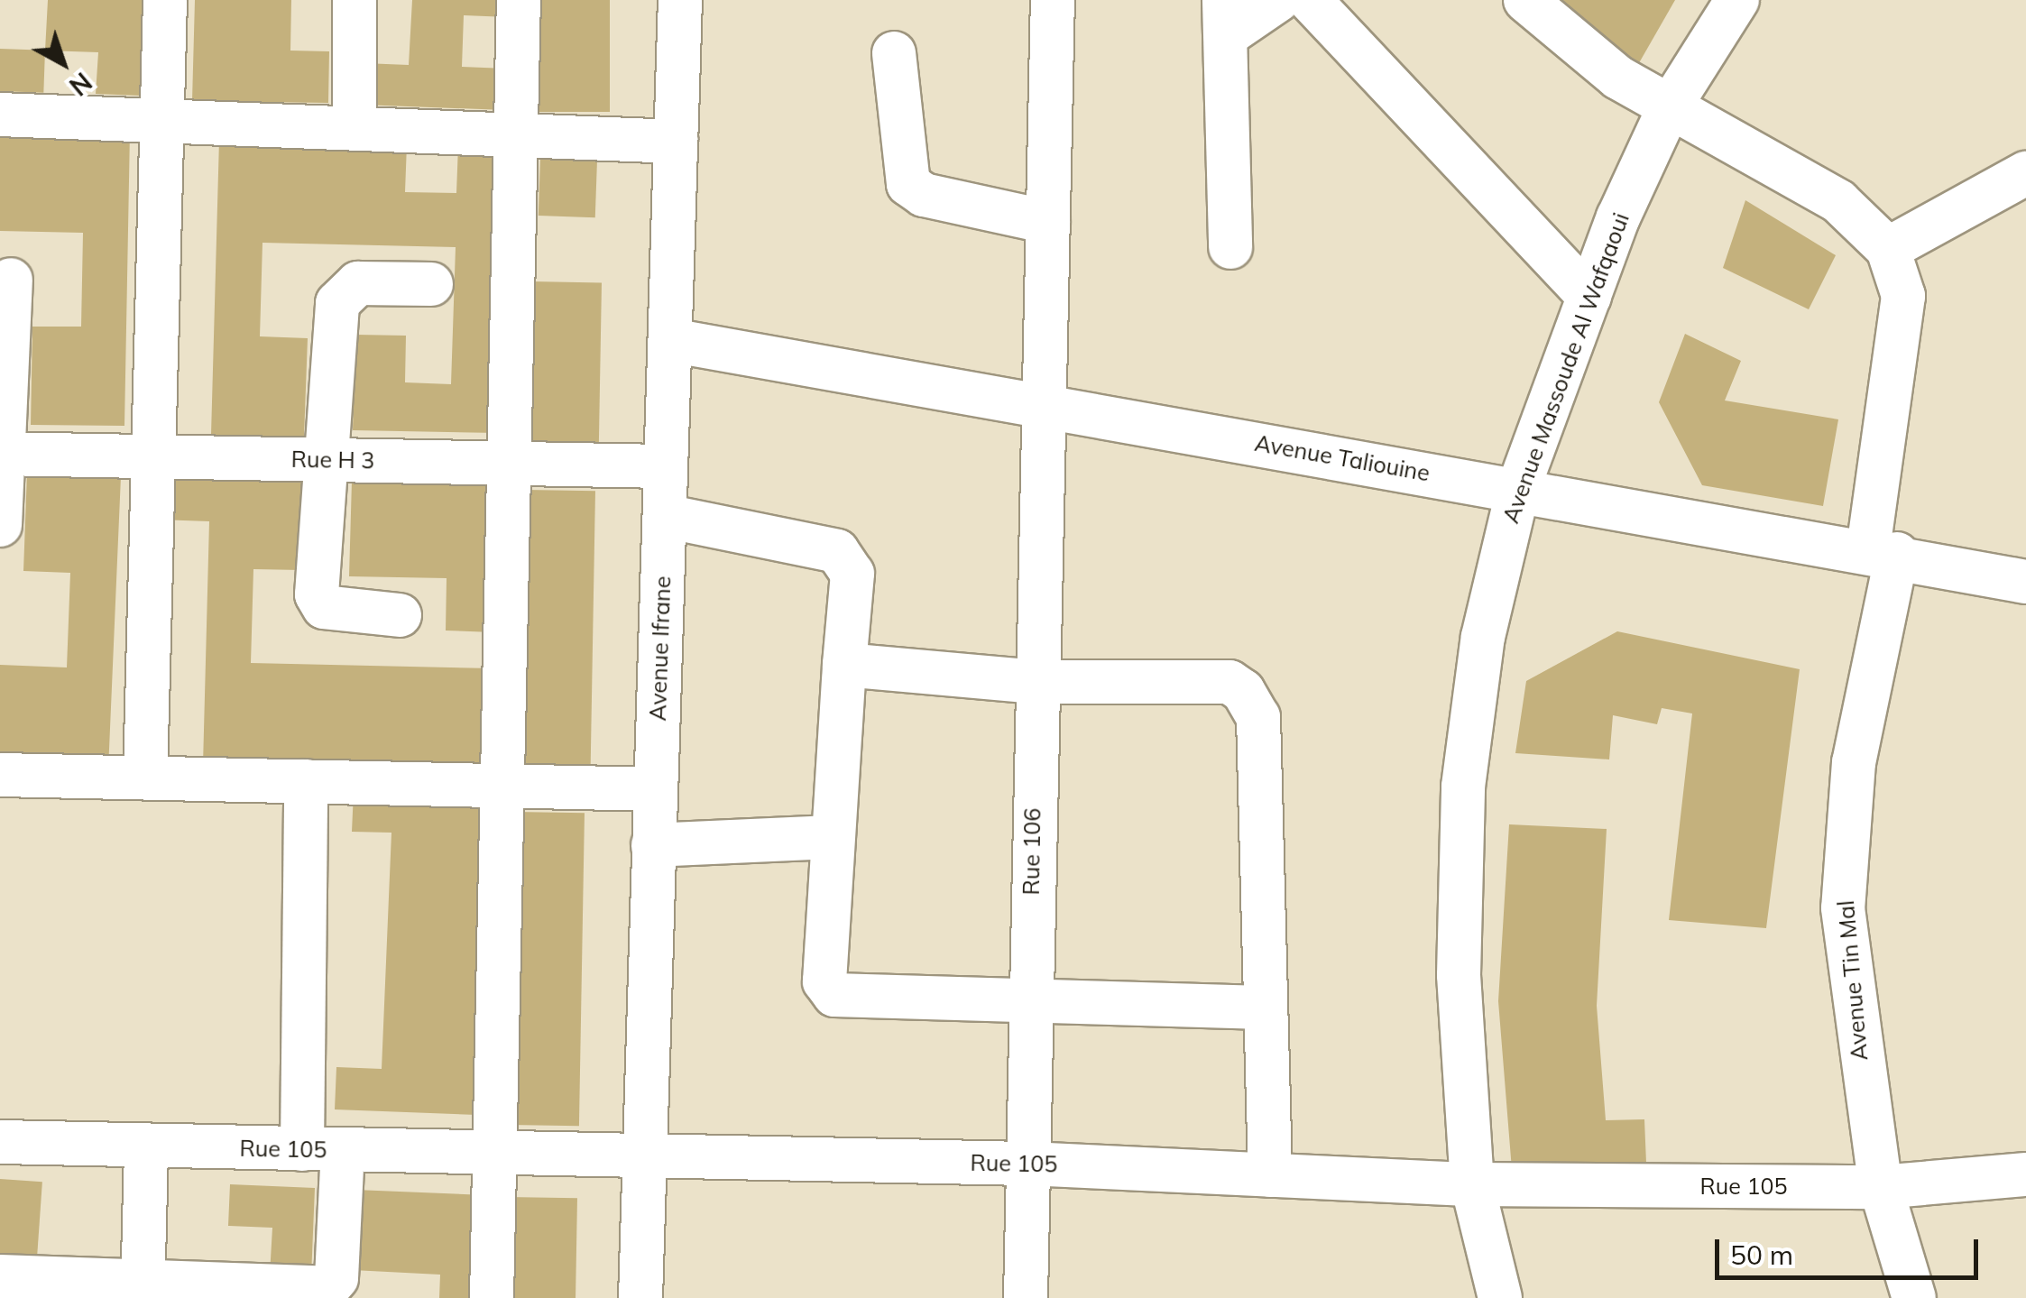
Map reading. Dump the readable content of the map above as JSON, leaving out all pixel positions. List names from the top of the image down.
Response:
{
  "streets": {
    "street": [
      "Avenue Massoude Al Wafqaoui",
      "Avenue Taliouine",
      "Rue H 3",
      "Avenue Ifrane",
      "Rue 106",
      "Avenue Tin Mal",
      "Rue 105"
    ]
  },
  "crossings": [
    ["Avenue Massoude Al Wafqaoui", "Avenue Taliouine"],
    ["Avenue Massoude Al Wafqaoui", "Rue 105"],
    ["Avenue Taliouine", "Avenue Ifrane"],
    ["Avenue Taliouine", "Rue 106"],
    ["Avenue Taliouine", "Avenue Tin Mal"],
    ["Rue H 3", "Avenue Ifrane"],
    ["Avenue Ifrane", "Rue 105"],
    ["Rue 106", "Rue 105"],
    ["Avenue Tin Mal", "Rue 105"]
  ],
  "scale_bar": "50 m",
  "north": "bottom right"
}
